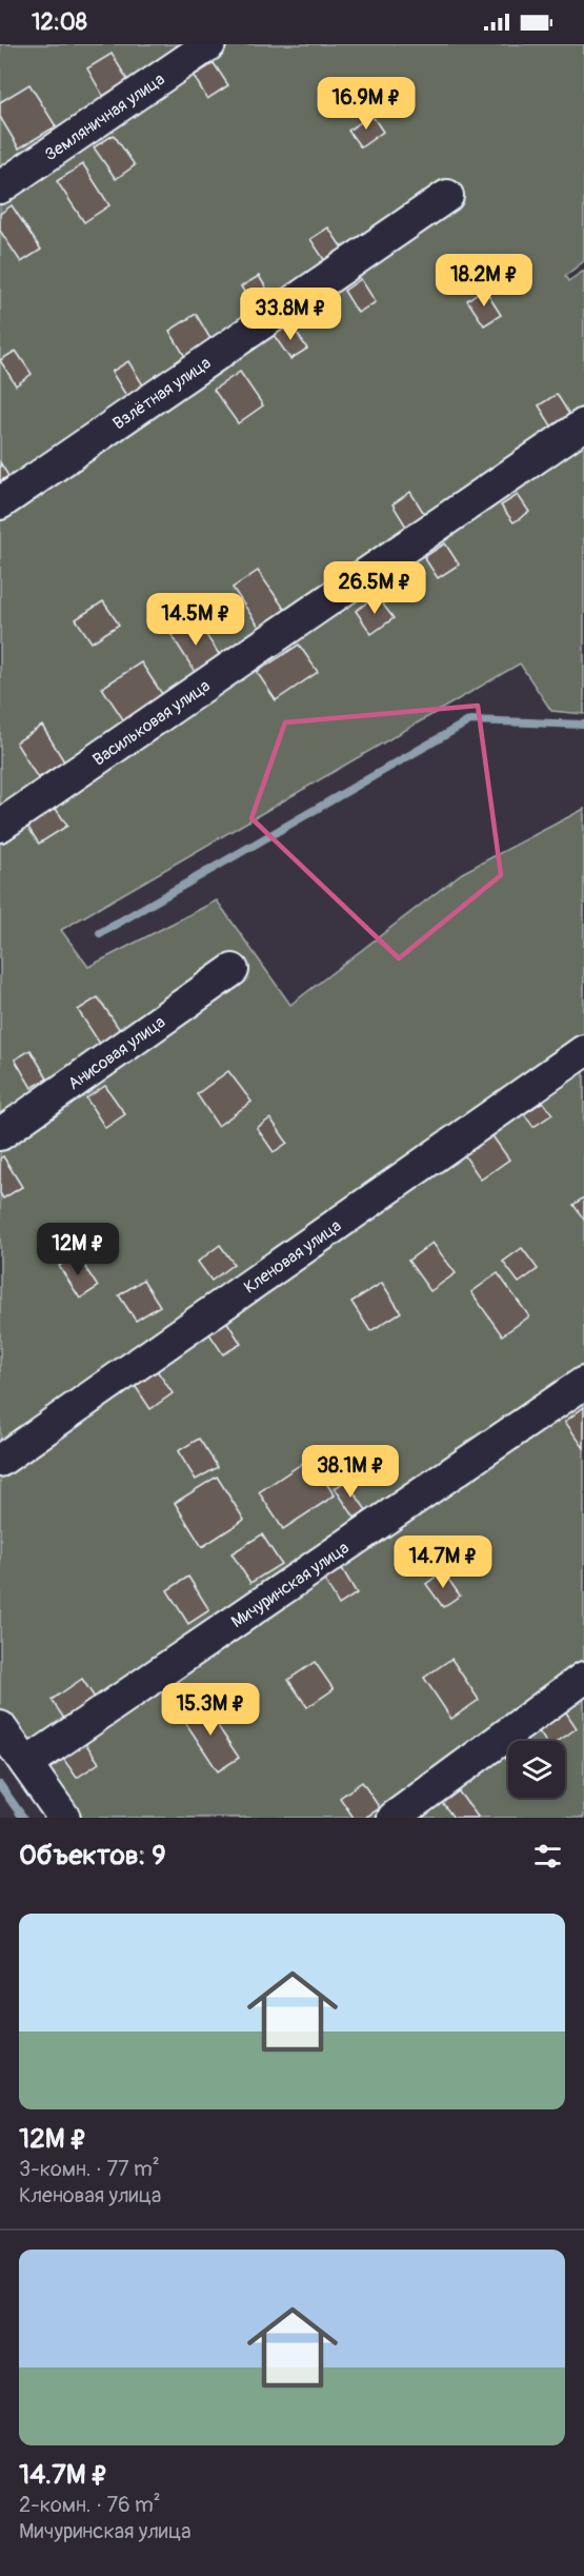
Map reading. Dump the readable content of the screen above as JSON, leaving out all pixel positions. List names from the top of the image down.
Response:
{
  "streets": {
    "street": [
      "Земляничная улица",
      "Взлётная улица",
      "Васильковая улица",
      "Анисовая улица",
      "Кленовая улица",
      "Мичуринская улица"
    ]
  },
  "page": {
    "status": "12:08",
    "price": [
      "16.9M ₽",
      "18.2M ₽",
      "33.8M ₽",
      "26.5M ₽",
      "14.5M ₽",
      "12M ₽",
      "38.1M ₽",
      "14.7M ₽",
      "15.3M ₽"
    ],
    "heading": "Объектов: 9",
    "list": [
      {
        "name": "12M ₽",
        "note": "3-комн. · 77 m² · Кленовая улица"
      },
      {
        "name": "14.7M ₽",
        "note": "2-комн. · 76 m² · Мичуринская улица"
      }
    ]
  }
}
